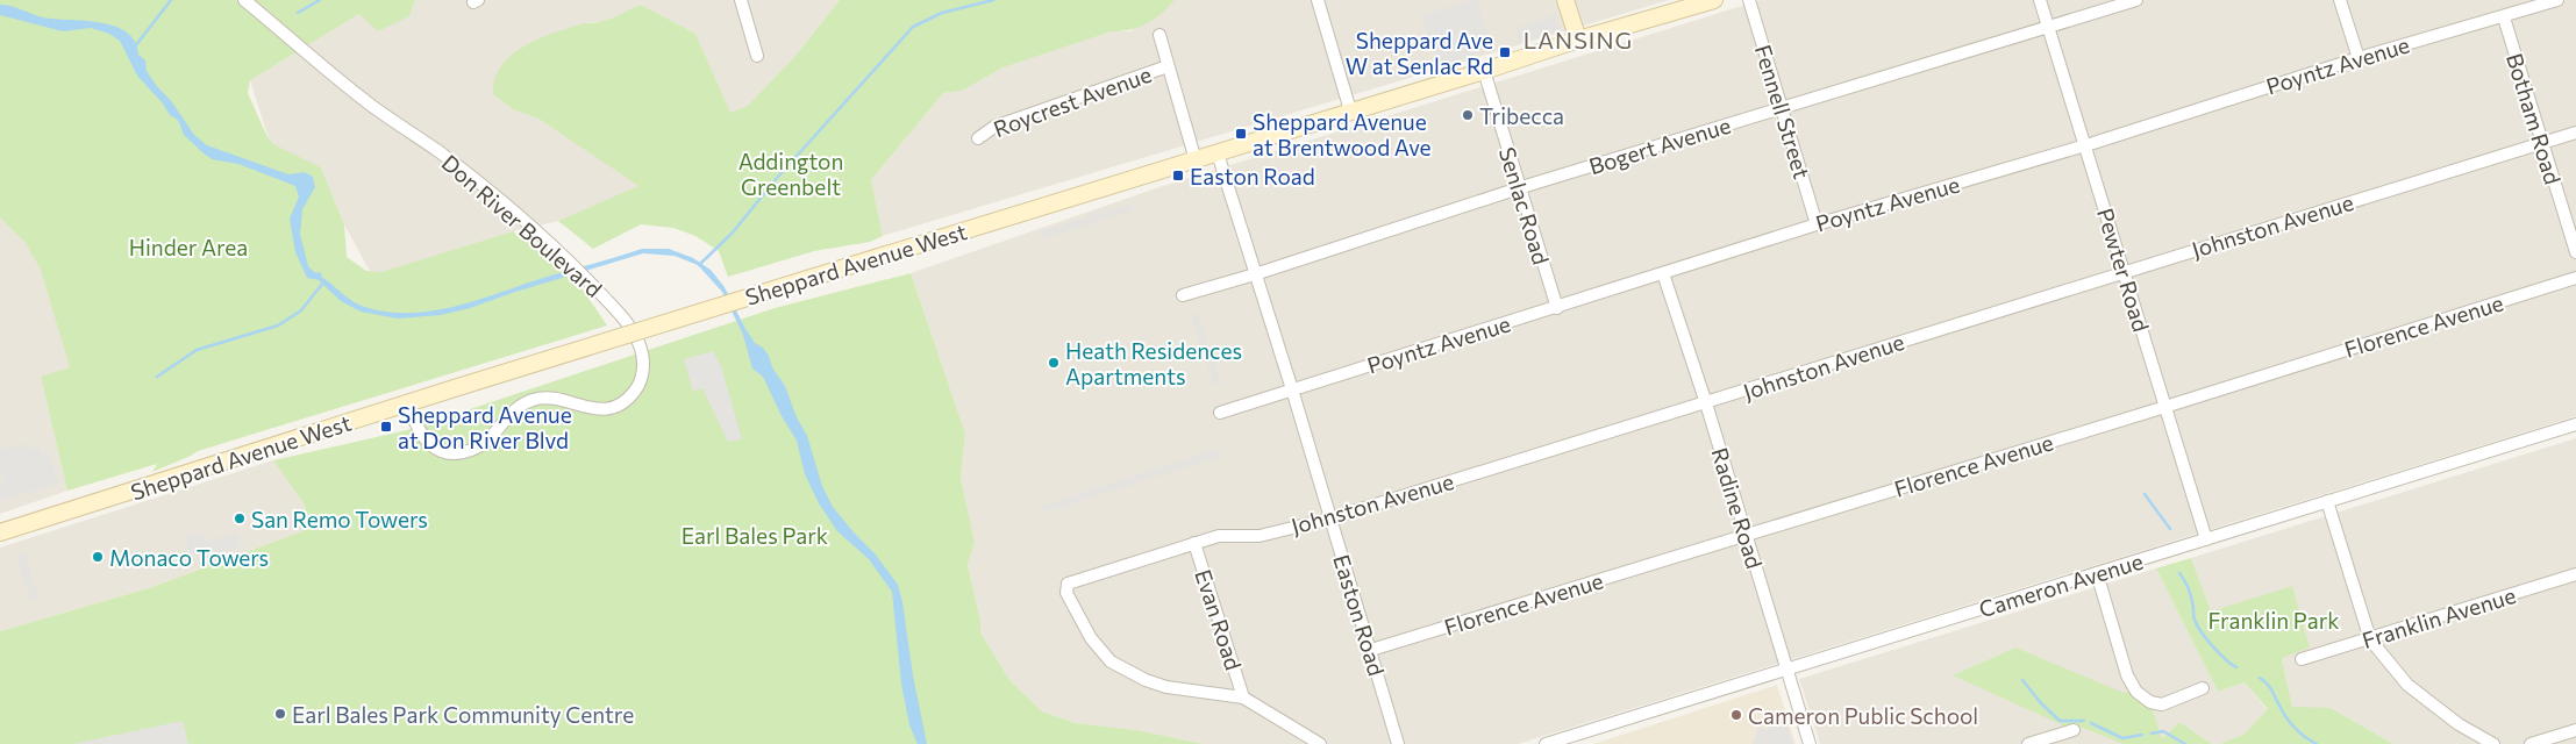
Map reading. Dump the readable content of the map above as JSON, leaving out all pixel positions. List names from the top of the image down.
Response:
{
  "streets": {
    "main road": ["Sheppard Avenue West"],
    "street": [
      "Poyntz Avenue",
      "Roycrest Avenue",
      "Fennell Street",
      "Botham Road",
      "Bogert Avenue",
      "Senlac Road",
      "Don River Boulevard",
      "Johnston Avenue",
      "Pewter Road",
      "Florence Avenue",
      "Radine Road",
      "Cameron Avenue",
      "Easton Road",
      "Franklin Avenue",
      "Evan Road"
    ]
  },
  "crossings": [
    ["Poyntz Avenue", "Fennell Street"],
    ["Poyntz Avenue", "Botham Road"],
    ["Poyntz Avenue", "Senlac Road"],
    ["Poyntz Avenue", "Pewter Road"],
    ["Poyntz Avenue", "Radine Road"],
    ["Poyntz Avenue", "Easton Road"],
    ["Fennell Street", "Bogert Avenue"],
    ["Botham Road", "Johnston Avenue"],
    ["Bogert Avenue", "Senlac Road"],
    ["Bogert Avenue", "Pewter Road"],
    ["Bogert Avenue", "Easton Road"],
    ["Senlac Road", "Sheppard Avenue West"],
    ["Don River Boulevard", "Sheppard Avenue West"],
    ["Johnston Avenue", "Pewter Road"],
    ["Johnston Avenue", "Radine Road"],
    ["Johnston Avenue", "Easton Road"],
    ["Johnston Avenue", "Evan Road"],
    ["Sheppard Avenue West", "Easton Road"],
    ["Pewter Road", "Florence Avenue"],
    ["Pewter Road", "Cameron Avenue"],
    ["Florence Avenue", "Radine Road"],
    ["Florence Avenue", "Easton Road"],
    ["Radine Road", "Cameron Avenue"]
  ],
  "districts": ["LANSING"],
  "parks": [
    "Addington Greenbelt",
    "Hinder Area",
    "Earl Bales Park",
    "Franklin Park"
  ],
  "places": {
    "transit": [
      "Sheppard Ave W at Senlac Rd",
      "Sheppard Avenue at Brentwood Ave",
      "Easton Road",
      "Sheppard Avenue at Don River Blvd"
    ],
    "other": [
      "Tribecca",
      "Heath Residences Apartments",
      "San Remo Towers",
      "Monaco Towers",
      "Earl Bales Park Community Centre",
      "Cameron Public School"
    ]
  }
}
